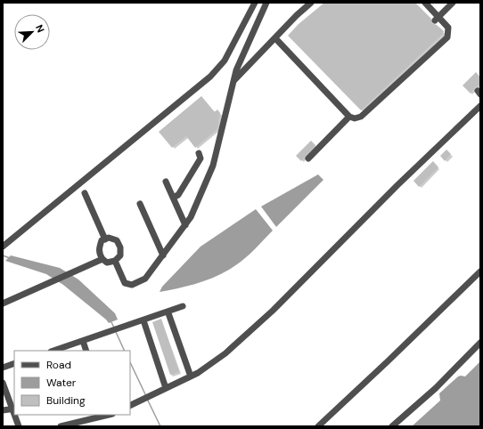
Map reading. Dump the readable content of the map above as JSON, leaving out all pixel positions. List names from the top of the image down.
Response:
{
  "legend": ["Road", "Water", "Building"],
  "north": "top right"
}
